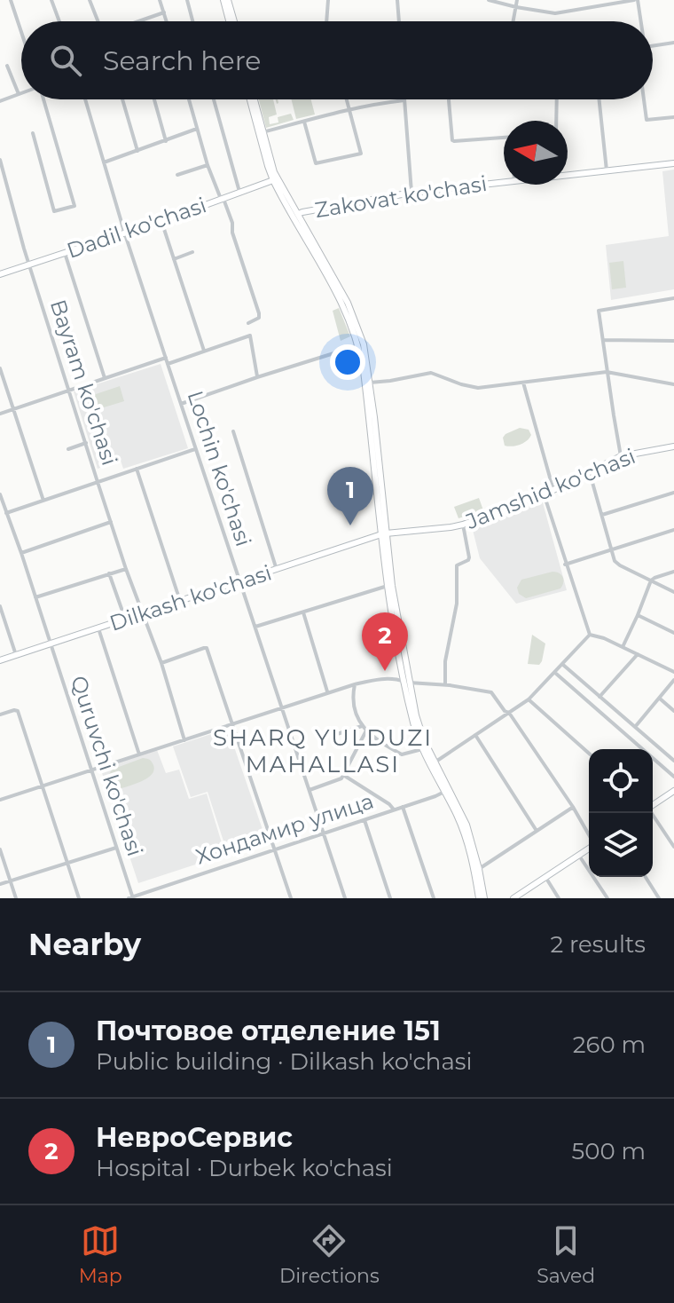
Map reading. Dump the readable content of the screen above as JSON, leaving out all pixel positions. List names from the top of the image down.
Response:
{
  "streets": {
    "street": [
      "Zakovat ko'chasi",
      "Dadil ko'chasi",
      "Bayram ko'chasi",
      "Lochin ko'chasi",
      "Jamshid ko'chasi",
      "Dilkash ko'chasi",
      "Quruvchi ko'chasi",
      "Хондамир улица"
    ]
  },
  "crossings": [
    ["Dadil ko'chasi", "Bayram ko'chasi"],
    ["Dadil ko'chasi", "Lochin ko'chasi"],
    ["Bayram ko'chasi", "Dilkash ko'chasi"],
    ["Lochin ko'chasi", "Dilkash ko'chasi"],
    ["Lochin ko'chasi", "Хондамир улица"],
    ["Jamshid ko'chasi", "Dilkash ko'chasi"],
    ["Dilkash ko'chasi", "Quruvchi ko'chasi"],
    ["Quruvchi ko'chasi", "Хондамир улица"]
  ],
  "districts": ["SHARQ YULDUZI MAHALLASI"],
  "north": "left",
  "page": {
    "search": "Search here",
    "pins": ["1", "2"],
    "heading": ["Nearby", "2 results"],
    "list": [
      {
        "mark": "1",
        "name": "Почтовое отделение 151",
        "note": "Public building · Dilkash ko'chasi",
        "value": "260 m"
      },
      {
        "mark": "2",
        "name": "НевроСервис",
        "note": "Hospital · Durbek ko'chasi",
        "value": "500 m"
      }
    ],
    "nav": ["Map", "Directions", "Saved"]
  }
}
